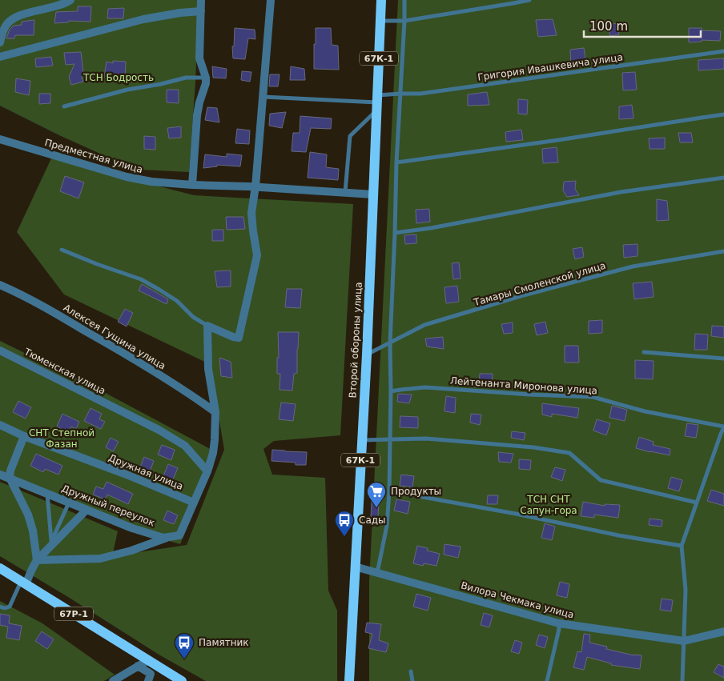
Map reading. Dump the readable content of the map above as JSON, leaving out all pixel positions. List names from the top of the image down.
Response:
{
  "streets": {
    "main road": ["67К-1", "Второй обороны улица", "67Р-1"],
    "street": [
      "Предместная улица",
      "Алексея Гущина улица",
      "Тюменская улица",
      "Дружная улица",
      "Дружный переулок",
      "Вилора Чекмака улица"
    ],
    "lane": ["Григория Ивашкевича улица", "Тамары Смоленской улица", "Лейтенанта Миронова улица"]
  },
  "crossings": [
    ["Григория Ивашкевича улица", "Второй обороны улица"],
    ["Предместная улица", "Второй обороны улица"],
    ["Тамары Смоленской улица", "Второй обороны улица"],
    ["Второй обороны улица", "Вилора Чекмака улица"]
  ],
  "parks": ["ТСН Бодрость", "СНТ Степной Фазан", "ТСН СНТ Сапун-гора"],
  "places": {
    "supermarket": ["Продукты"],
    "bus stop": ["Сады", "Памятник"]
  },
  "scale_bar": "100 m"
}
